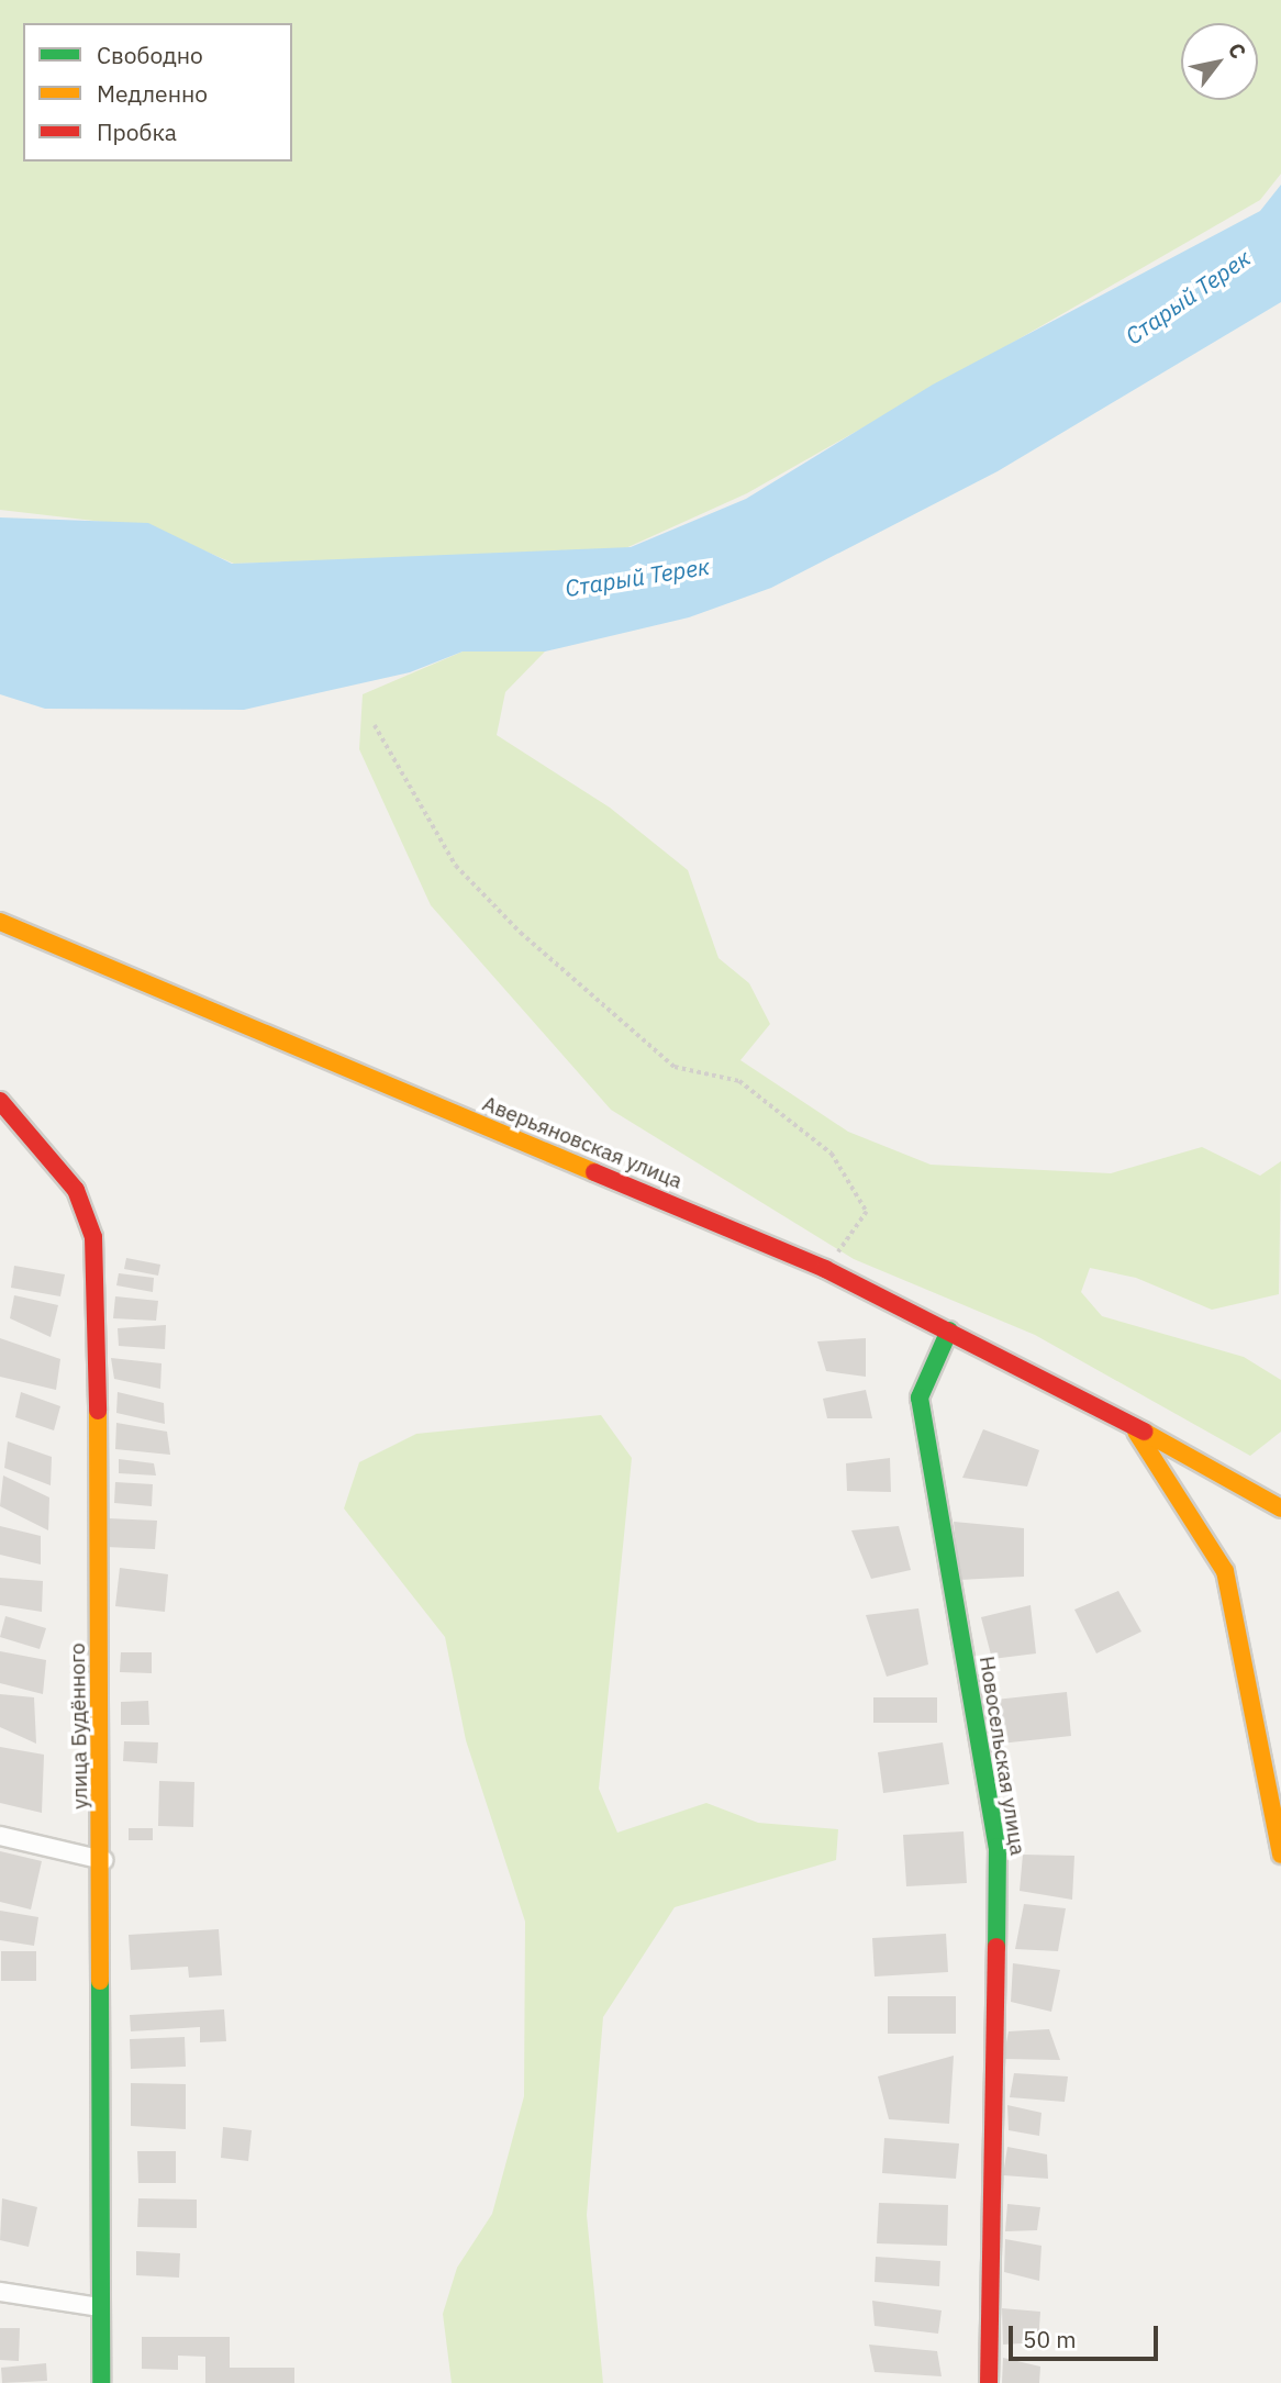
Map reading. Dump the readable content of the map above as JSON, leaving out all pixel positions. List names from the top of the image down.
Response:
{
  "streets": {
    "street": ["Аверьяновская улица", "улица Будённого", "Новосельская улица"]
  },
  "crossings": [
    ["Аверьяновская улица", "Новосельская улица"]
  ],
  "water": ["Старый Терек"],
  "legend": ["Свободно", "Медленно", "Пробка"],
  "scale_bar": "50 m",
  "north": "top right"
}
